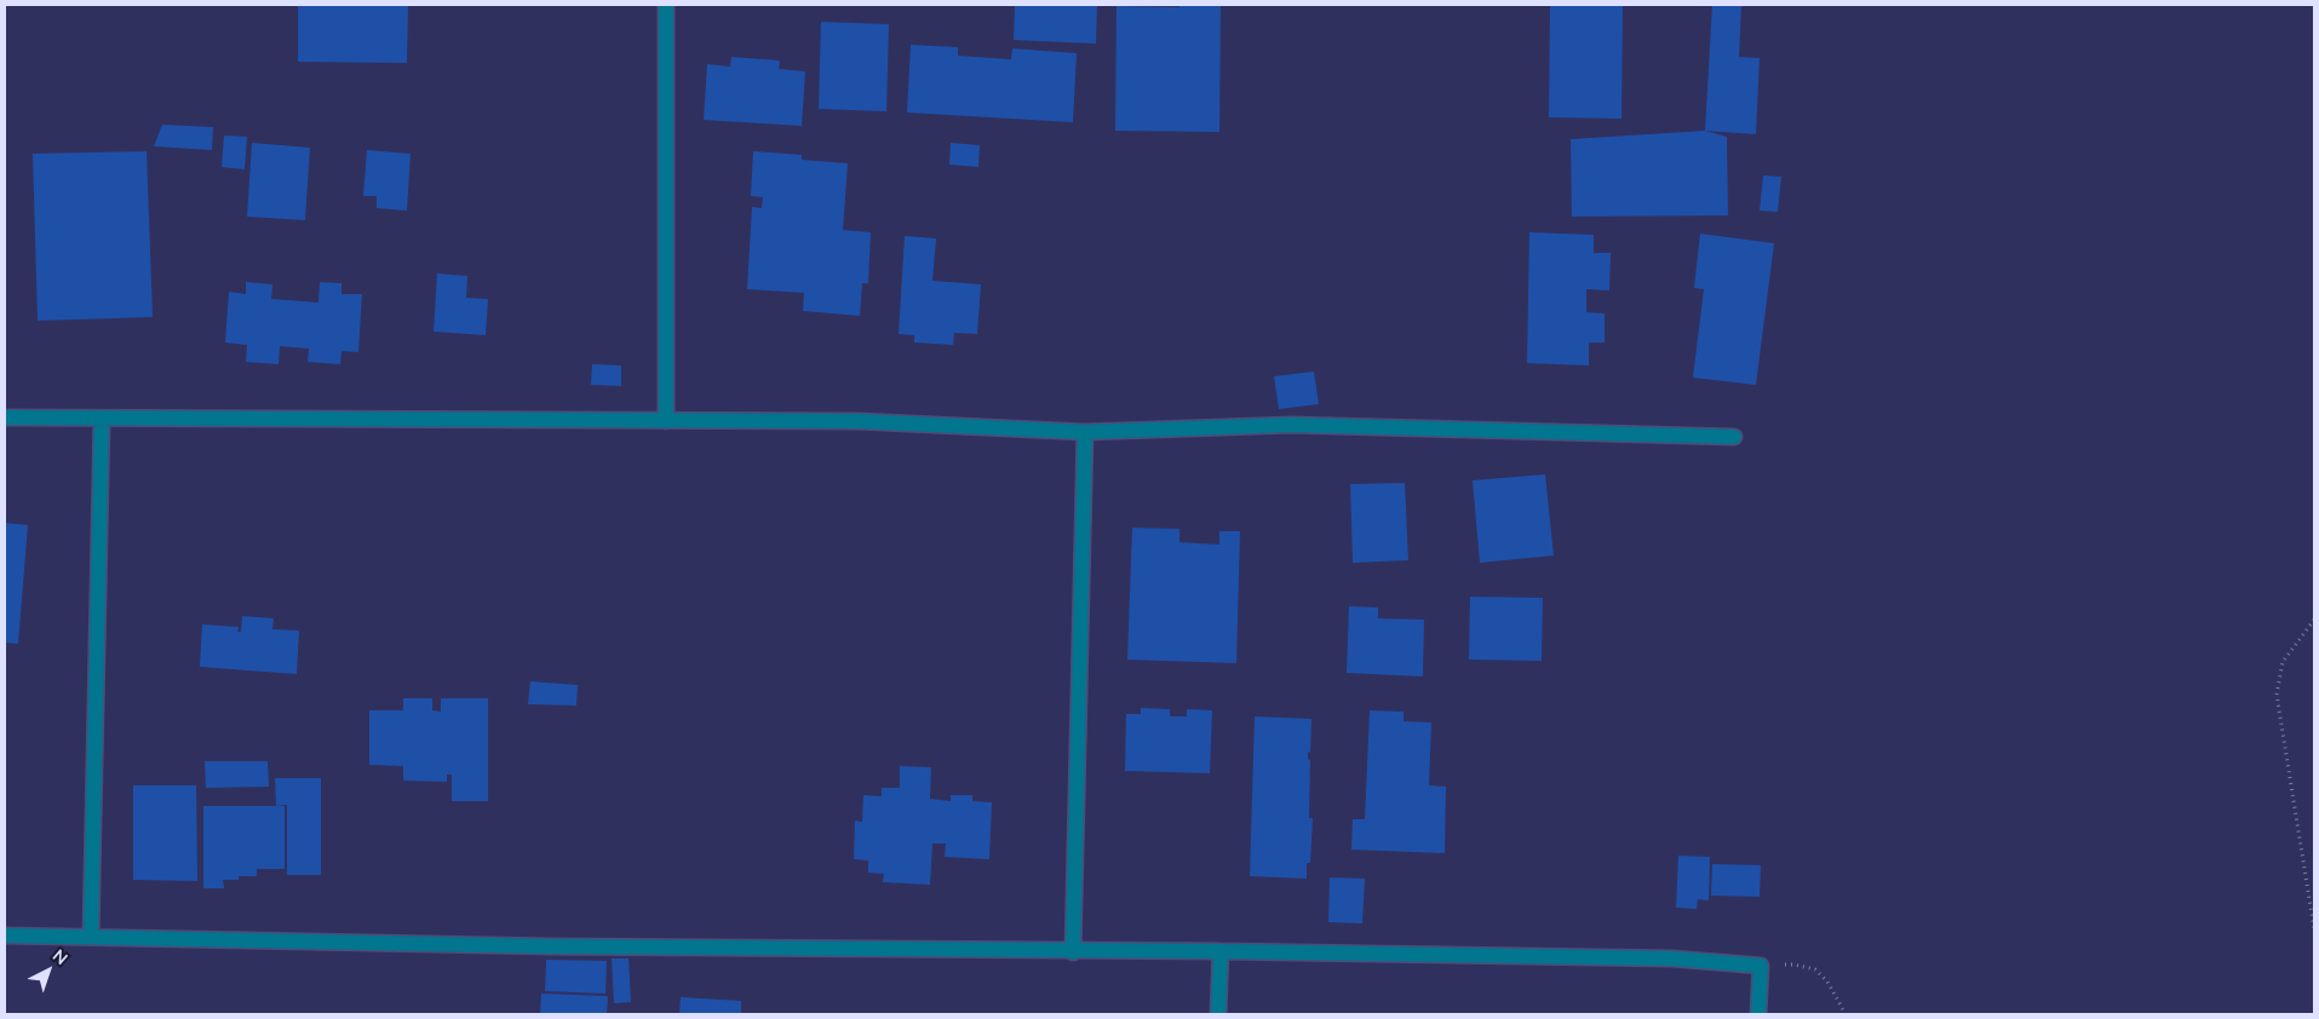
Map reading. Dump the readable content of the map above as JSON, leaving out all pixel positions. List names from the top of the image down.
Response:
{
  "north": "top right"
}
